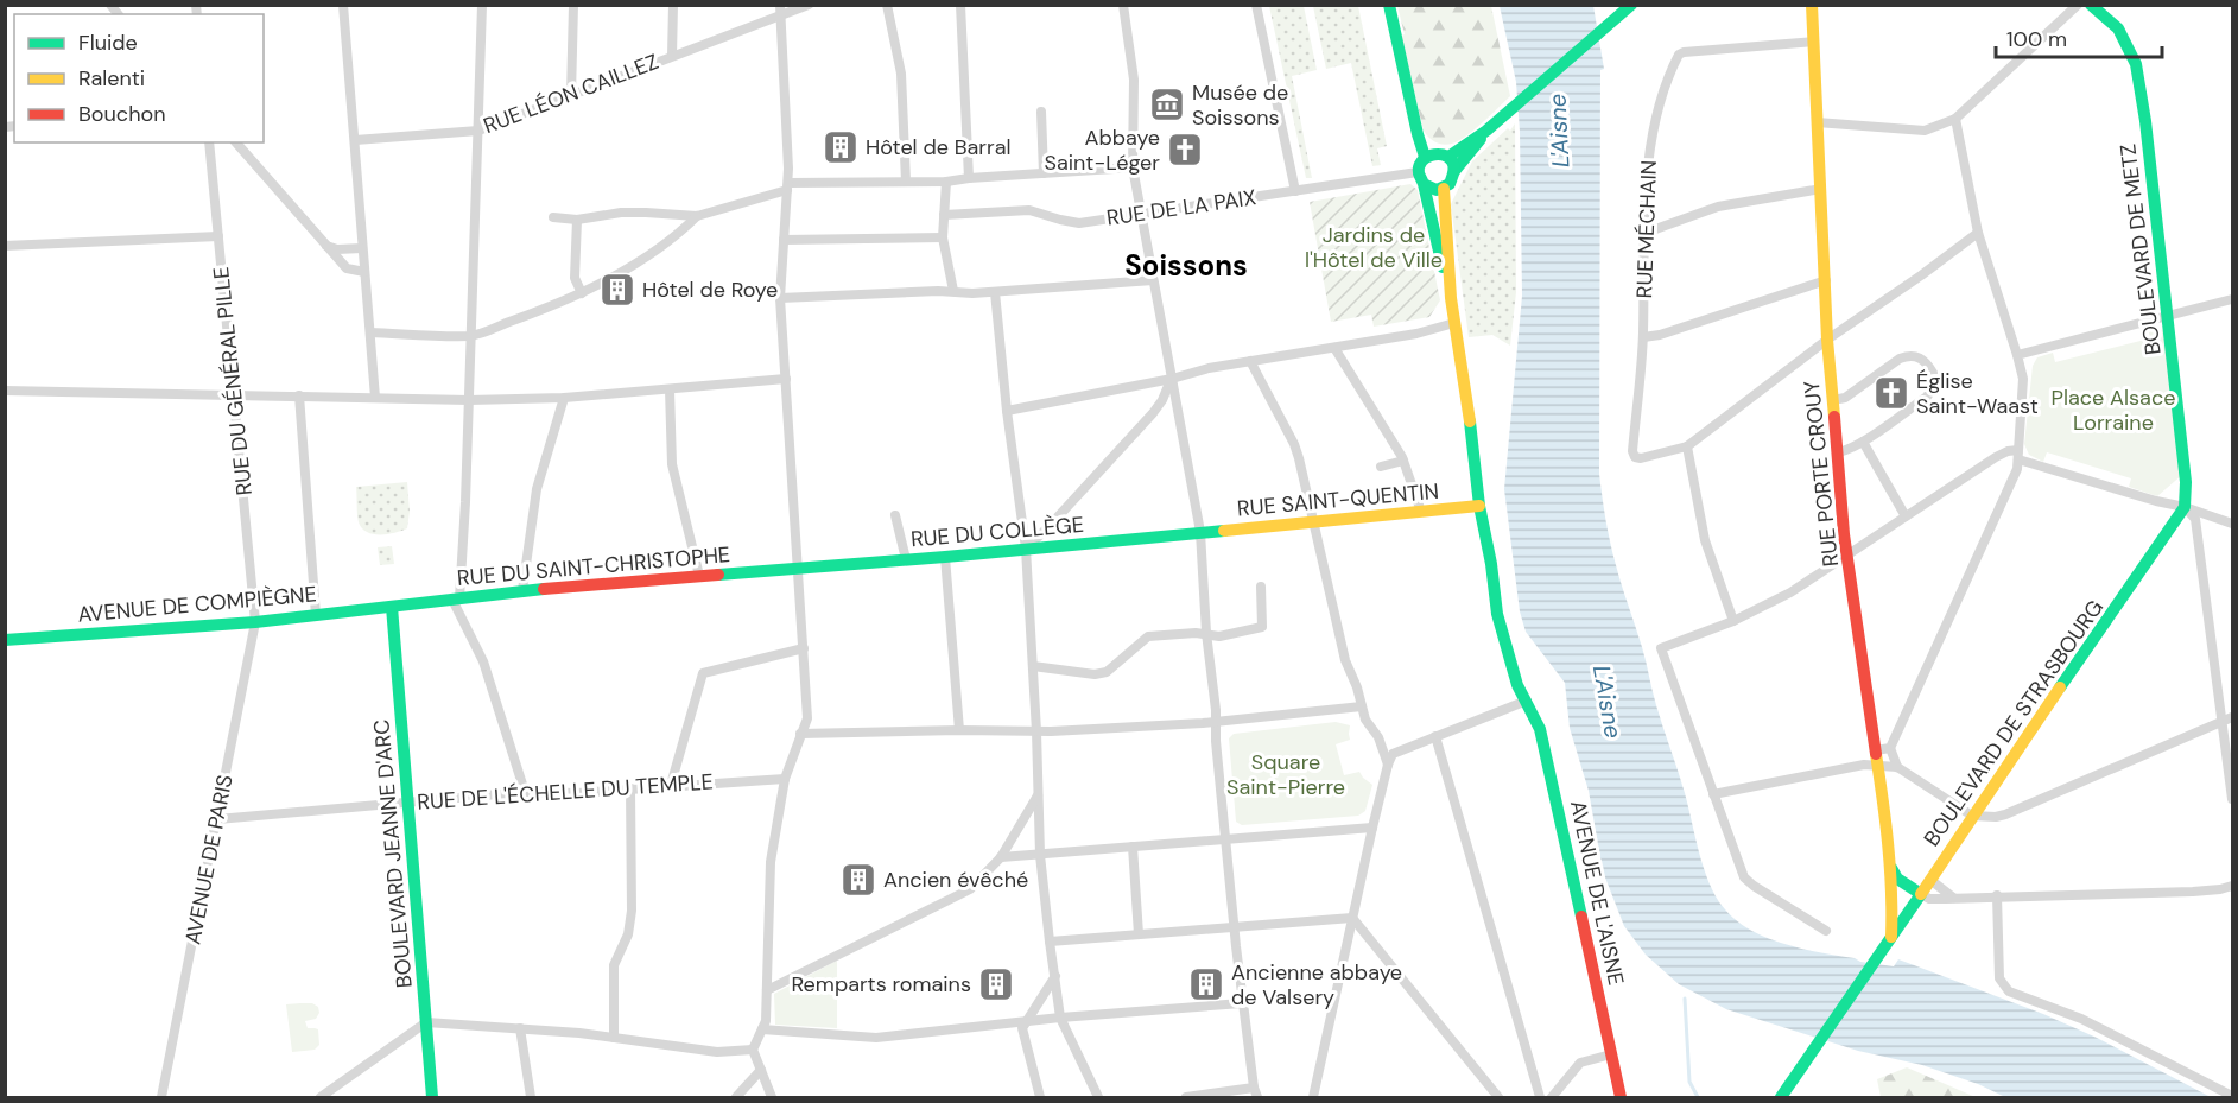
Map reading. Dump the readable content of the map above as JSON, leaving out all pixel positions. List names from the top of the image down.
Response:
{
  "streets": {
    "main road": [
      "BOULEVARD DE METZ",
      "RUE PORTE CROUY",
      "RUE SAINT-QUENTIN",
      "RUE DU COLLÈGE",
      "RUE DU SAINT-CHRISTOPHE",
      "AVENUE DE COMPIÈGNE",
      "BOULEVARD DE STRASBOURG",
      "BOULEVARD JEANNE D'ARC",
      "AVENUE DE L'AISNE"
    ],
    "street": [
      "RUE LÉON CAILLEZ",
      "RUE DE LA PAIX",
      "RUE MÉCHAIN",
      "RUE DU GÉNÉRAL PILLE",
      "RUE DE L'ÉCHELLE DU TEMPLE",
      "AVENUE DE PARIS"
    ]
  },
  "crossings": [
    ["RUE MÉCHAIN", "RUE PORTE CROUY"],
    ["BOULEVARD DE METZ", "BOULEVARD DE STRASBOURG"],
    ["RUE DU GÉNÉRAL PILLE", "AVENUE DE COMPIÈGNE"],
    ["RUE DU GÉNÉRAL PILLE", "AVENUE DE PARIS"],
    ["RUE PORTE CROUY", "BOULEVARD DE STRASBOURG"],
    ["RUE SAINT-QUENTIN", "RUE DU COLLÈGE"],
    ["RUE SAINT-QUENTIN", "AVENUE DE L'AISNE"],
    ["RUE DU COLLÈGE", "RUE DU SAINT-CHRISTOPHE"],
    ["RUE DU SAINT-CHRISTOPHE", "AVENUE DE COMPIÈGNE"],
    ["RUE DU SAINT-CHRISTOPHE", "BOULEVARD JEANNE D'ARC"],
    ["AVENUE DE COMPIÈGNE", "BOULEVARD JEANNE D'ARC"],
    ["AVENUE DE COMPIÈGNE", "AVENUE DE PARIS"],
    ["RUE DE L'ÉCHELLE DU TEMPLE", "BOULEVARD JEANNE D'ARC"],
    ["RUE DE L'ÉCHELLE DU TEMPLE", "AVENUE DE PARIS"]
  ],
  "districts": ["Soissons"],
  "water": ["L'Aisne"],
  "parks": ["Jardins de l'Hôtel de Ville", "Place Alsace Lorraine", "Square Saint-Pierre"],
  "places": {
    "museum": ["Musée de Soissons"],
    "building": [
      "Hôtel de Barral",
      "Hôtel de Roye",
      "Ancien évêché",
      "Remparts romains",
      "Ancienne abbaye de Valsery"
    ],
    "church": ["Abbaye Saint-Léger", "Église Saint-Waast"]
  },
  "legend": ["Fluide", "Ralenti", "Bouchon"],
  "scale_bar": "100 m"
}
